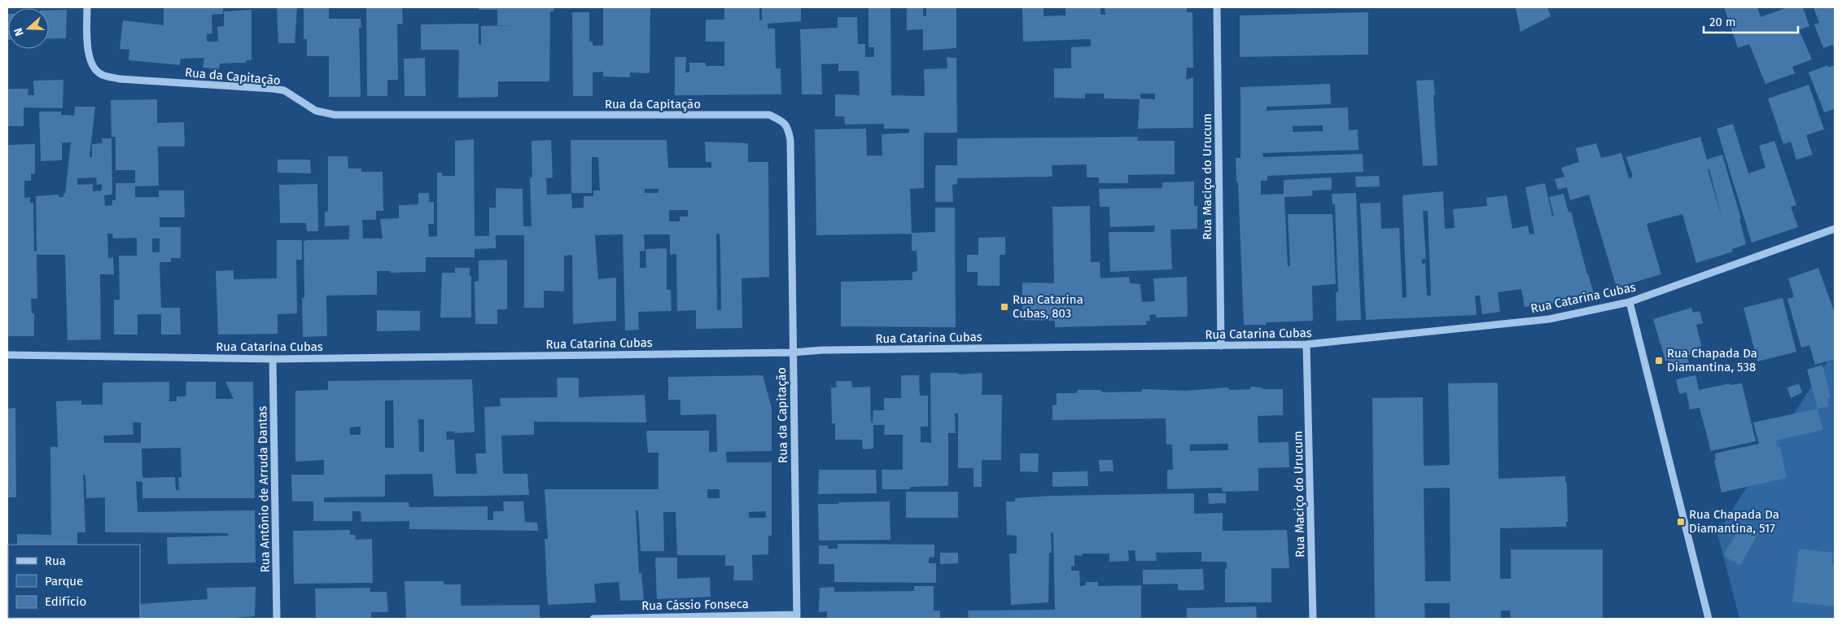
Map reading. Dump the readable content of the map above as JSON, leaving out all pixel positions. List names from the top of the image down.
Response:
{
  "streets": {
    "street": [
      "Rua da Capitação",
      "Rua Maciço do Urucum",
      "Rua Catarina Cubas",
      "Rua Antônio de Arruda Dantas",
      "Rua Cássio Fonseca"
    ]
  },
  "crossings": [
    ["Rua da Capitação", "Rua Catarina Cubas"],
    ["Rua da Capitação", "Rua Cássio Fonseca"],
    ["Rua Maciço do Urucum", "Rua Catarina Cubas"],
    ["Rua Catarina Cubas", "Rua Antônio de Arruda Dantas"]
  ],
  "places": {
    "transit": ["Rua Catarina Cubas, 803", "Rua Chapada Da Diamantina, 538", "Rua Chapada Da Diamantina, 517"]
  },
  "legend": ["Rua", "Parque", "Edifício"],
  "scale_bar": "20 m",
  "north": "left"
}
